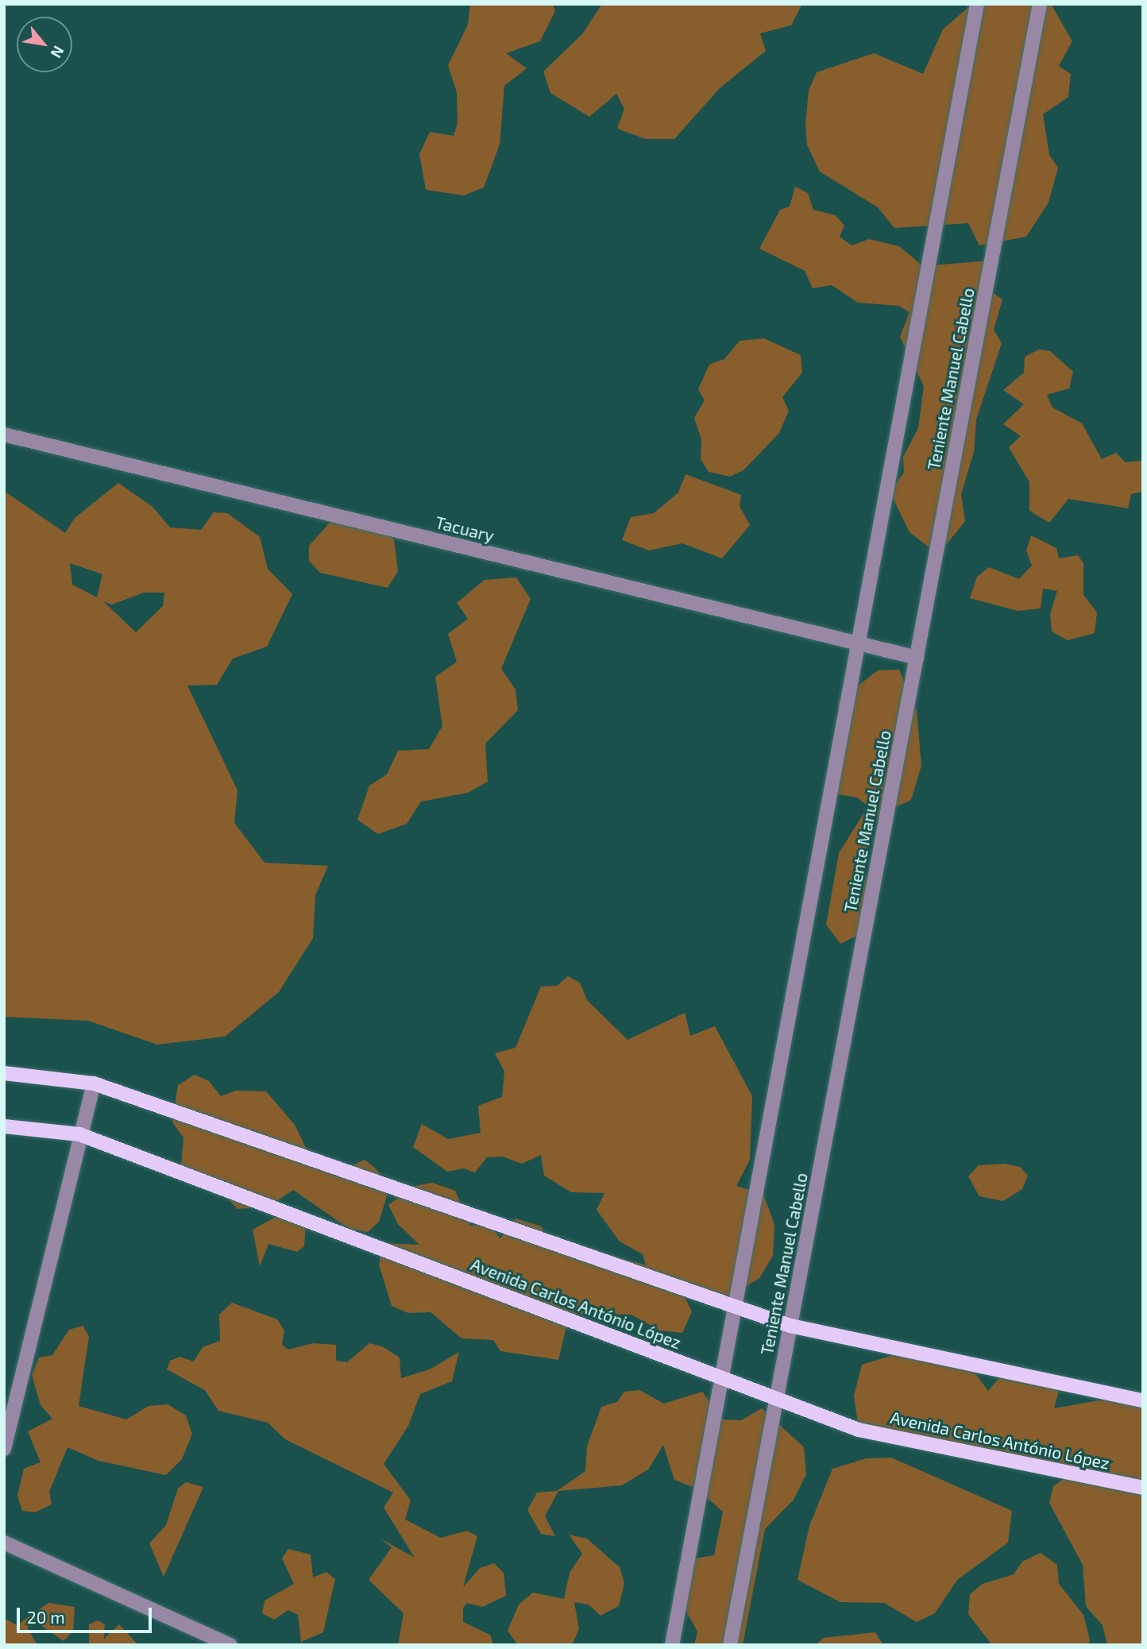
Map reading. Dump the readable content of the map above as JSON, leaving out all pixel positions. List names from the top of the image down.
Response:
{
  "streets": {
    "main road": ["Avenida Carlos António López"],
    "street": ["Teniente Manuel Cabello", "Tacuary"]
  },
  "crossings": [
    ["Teniente Manuel Cabello", "Tacuary"],
    ["Teniente Manuel Cabello", "Avenida Carlos António López"]
  ],
  "scale_bar": "20 m",
  "north": "bottom right"
}
